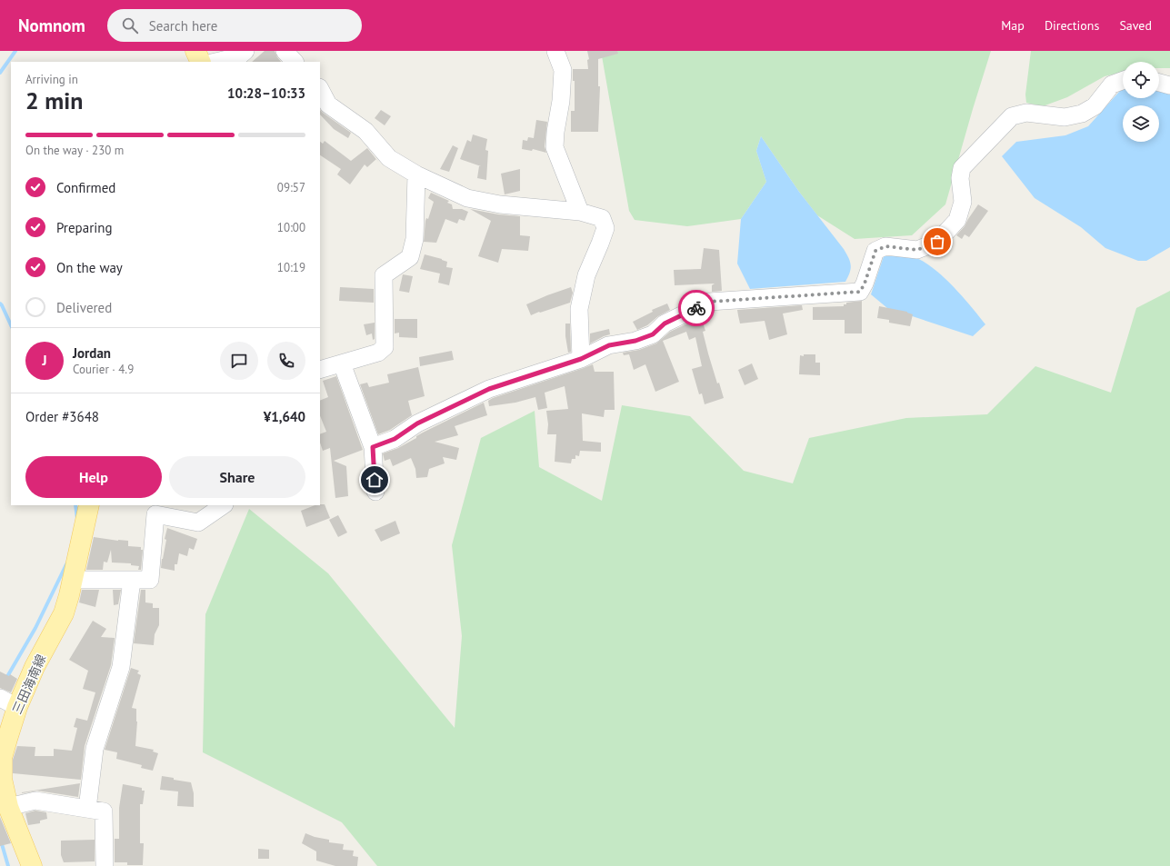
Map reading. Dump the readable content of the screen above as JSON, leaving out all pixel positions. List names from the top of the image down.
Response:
{
  "streets": {
    "main road": ["三田海南線"]
  },
  "page": {
    "header": "Nomnom",
    "search": "Search here",
    "nav": ["Map", "Directions", "Saved"],
    "heading": ["2 min", "Arriving in", "10:28–10:33"],
    "panel": [
      "Jordan",
      "Courier · 4.9",
      "Order #3648",
      "¥1,640"
    ],
    "bar": "On the way · 230 m",
    "list": [
      ["Confirmed", "09:57"],
      ["Preparing", "10:00"],
      ["On the way", "10:19"],
      "Delivered"
    ],
    "round": "J",
    "buttons": ["Help", "Share"]
  }
}
